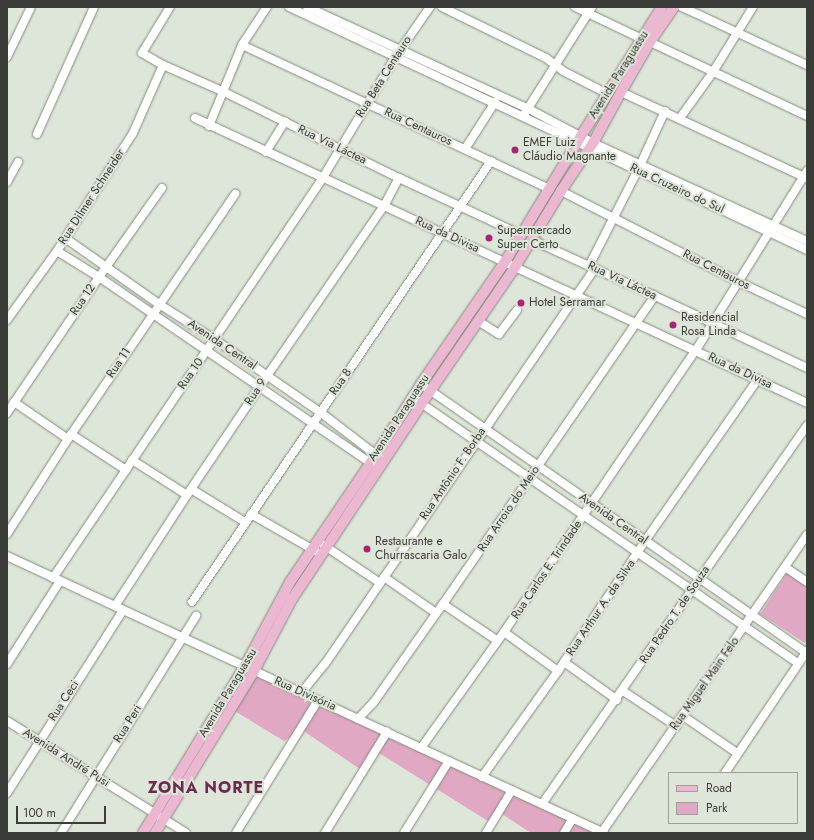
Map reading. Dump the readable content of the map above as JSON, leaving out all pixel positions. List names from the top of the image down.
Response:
{
  "streets": {
    "main road": ["Avenida Paraguassu"],
    "street": [
      "Rua Beta Centauro",
      "Rua Centauros",
      "Rua Via Láctea",
      "Rua Cruzeiro do Sul",
      "Rua Dilmer Schneider",
      "Rua da Divisa",
      "Rua 12",
      "Avenida Central",
      "Rua 11",
      "Rua 10",
      "Rua 8",
      "Rua 9",
      "Rua Antônio F. Borba",
      "Rua Arroio do Meio",
      "Rua Carlos E. Trindade",
      "Rua Arthur A. da Silva",
      "Rua Pedro T. de Souza",
      "Rua Miguel Main Felo",
      "Rua Divisória",
      "Rua Ceci",
      "Rua Peri",
      "Avenida André Pusi"
    ]
  },
  "crossings": [
    ["Avenida Paraguassu", "Rua Centauros"],
    ["Avenida Paraguassu", "Rua Via Láctea"],
    ["Avenida Paraguassu", "Rua Cruzeiro do Sul"],
    ["Avenida Paraguassu", "Rua da Divisa"],
    ["Avenida Paraguassu", "Avenida Central"],
    ["Avenida Paraguassu", "Rua Divisória"],
    ["Avenida Paraguassu", "Avenida André Pusi"],
    ["Rua Beta Centauro", "Rua Centauros"],
    ["Rua Beta Centauro", "Rua Via Láctea"],
    ["Rua Beta Centauro", "Rua Cruzeiro do Sul"],
    ["Rua Beta Centauro", "Rua 10"],
    ["Rua Centauros", "Rua 8"],
    ["Rua Centauros", "Rua Antônio F. Borba"],
    ["Rua Centauros", "Rua Carlos E. Trindade"],
    ["Rua Via Láctea", "Rua Dilmer Schneider"],
    ["Rua Via Láctea", "Rua 10"],
    ["Rua Via Láctea", "Rua 8"],
    ["Rua Via Láctea", "Rua 9"],
    ["Rua Via Láctea", "Rua Antônio F. Borba"],
    ["Rua Via Láctea", "Rua Arroio do Meio"],
    ["Rua Via Láctea", "Rua Carlos E. Trindade"],
    ["Rua Cruzeiro do Sul", "Rua Antônio F. Borba"],
    ["Rua Cruzeiro do Sul", "Rua Carlos E. Trindade"],
    ["Rua Dilmer Schneider", "Avenida Central"],
    ["Rua da Divisa", "Rua 10"],
    ["Rua da Divisa", "Rua 8"],
    ["Rua da Divisa", "Rua 9"],
    ["Rua da Divisa", "Rua Antônio F. Borba"],
    ["Rua da Divisa", "Rua Arroio do Meio"],
    ["Rua da Divisa", "Rua Carlos E. Trindade"],
    ["Rua da Divisa", "Rua Arthur A. da Silva"],
    ["Rua 12", "Avenida Central"],
    ["Avenida Central", "Rua 11"],
    ["Avenida Central", "Rua 10"],
    ["Avenida Central", "Rua 8"],
    ["Avenida Central", "Rua 9"],
    ["Avenida Central", "Rua Antônio F. Borba"],
    ["Avenida Central", "Rua Arroio do Meio"],
    ["Avenida Central", "Rua Carlos E. Trindade"],
    ["Avenida Central", "Rua Arthur A. da Silva"],
    ["Avenida Central", "Rua Pedro T. de Souza"],
    ["Avenida Central", "Rua Miguel Main Felo"],
    ["Rua 10", "Rua Divisória"],
    ["Rua 9", "Rua Divisória"],
    ["Rua 9", "Rua Ceci"],
    ["Rua Antônio F. Borba", "Rua Divisória"],
    ["Rua Arroio do Meio", "Rua Divisória"],
    ["Rua Carlos E. Trindade", "Rua Divisória"],
    ["Rua Arthur A. da Silva", "Rua Divisória"],
    ["Rua Pedro T. de Souza", "Rua Divisória"],
    ["Rua Miguel Main Felo", "Rua Divisória"],
    ["Rua Divisória", "Rua Ceci"],
    ["Rua Divisória", "Rua Peri"],
    ["Rua Ceci", "Avenida André Pusi"],
    ["Rua Peri", "Avenida André Pusi"]
  ],
  "districts": ["ZONA NORTE"],
  "places": [
    "EMEF Luiz Cláudio Magnante",
    "Supermercado Super Certo",
    "Hotel Serramar",
    "Residencial Rosa Linda",
    "Restaurante e Churrascaria Galo"
  ],
  "legend": ["Road", "Park"],
  "scale_bar": "100 m"
}
